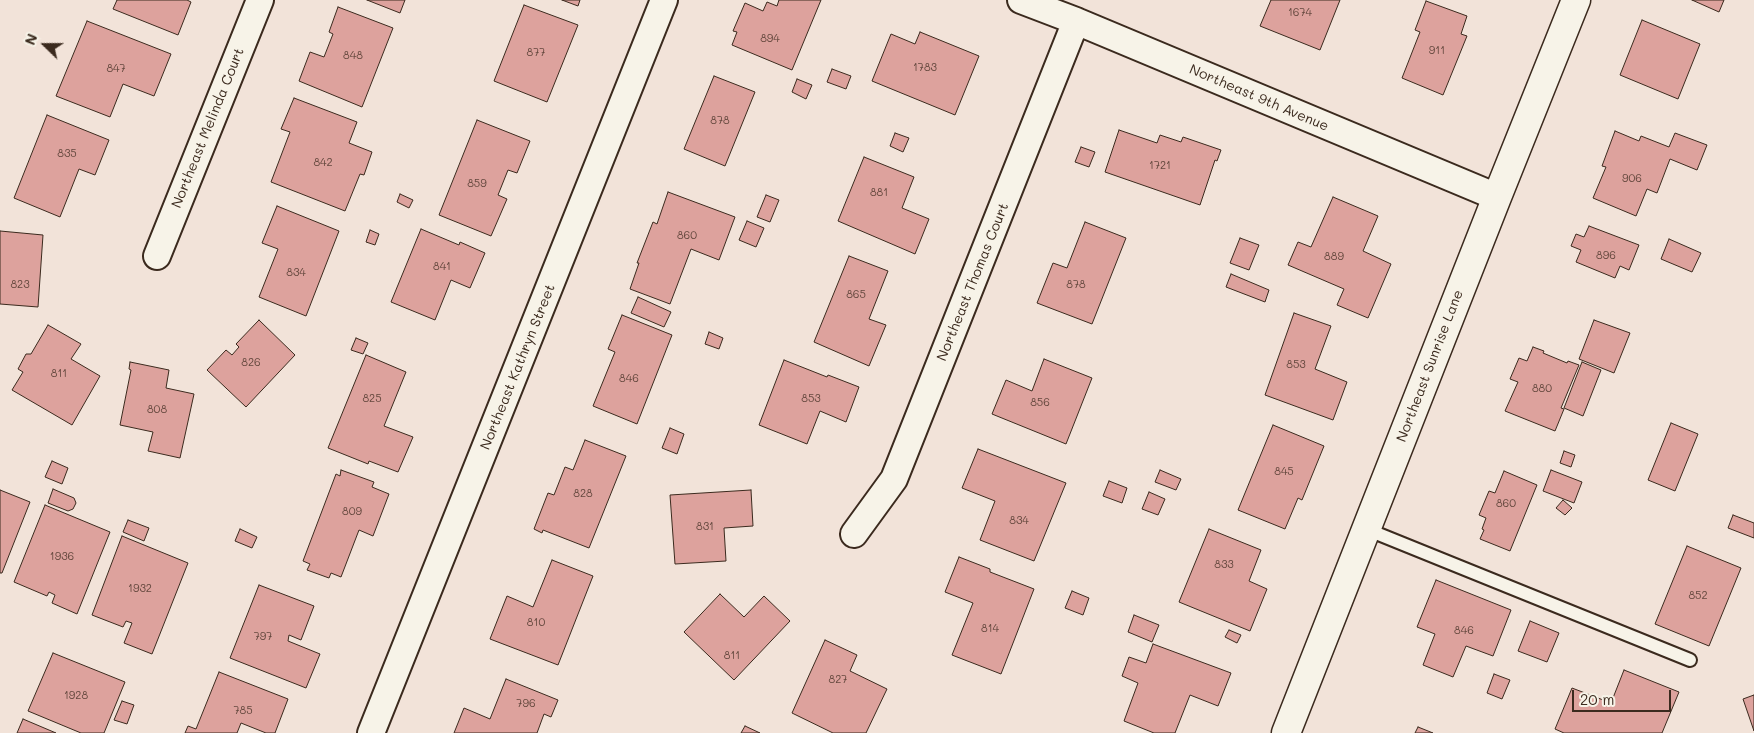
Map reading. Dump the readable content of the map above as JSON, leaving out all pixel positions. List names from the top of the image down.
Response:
{
  "streets": {
    "street": [
      "Northeast 9th Avenue",
      "Northeast Melinda Court",
      "Northeast Thomas Court",
      "Northeast Sunrise Lane",
      "Northeast Kathryn Street"
    ]
  },
  "crossings": [
    ["Northeast 9th Avenue", "Northeast Thomas Court"],
    ["Northeast 9th Avenue", "Northeast Sunrise Lane"]
  ],
  "house_numbers": [
    "1674",
    "894",
    "911",
    "877",
    "848",
    "1783",
    "847",
    "878",
    "835",
    "842",
    "1721",
    "906",
    "859",
    "881",
    "860",
    "896",
    "889",
    "841",
    "834",
    "823",
    "878",
    "865",
    "826",
    "853",
    "811",
    "846",
    "880",
    "825",
    "853",
    "856",
    "808",
    "845",
    "828",
    "860",
    "809",
    "834",
    "831",
    "1936",
    "833",
    "1932",
    "852",
    "810",
    "814",
    "846",
    "797",
    "811",
    "827",
    "1928",
    "796",
    "785"
  ],
  "scale_bar": "20 m",
  "north": "left"
}
